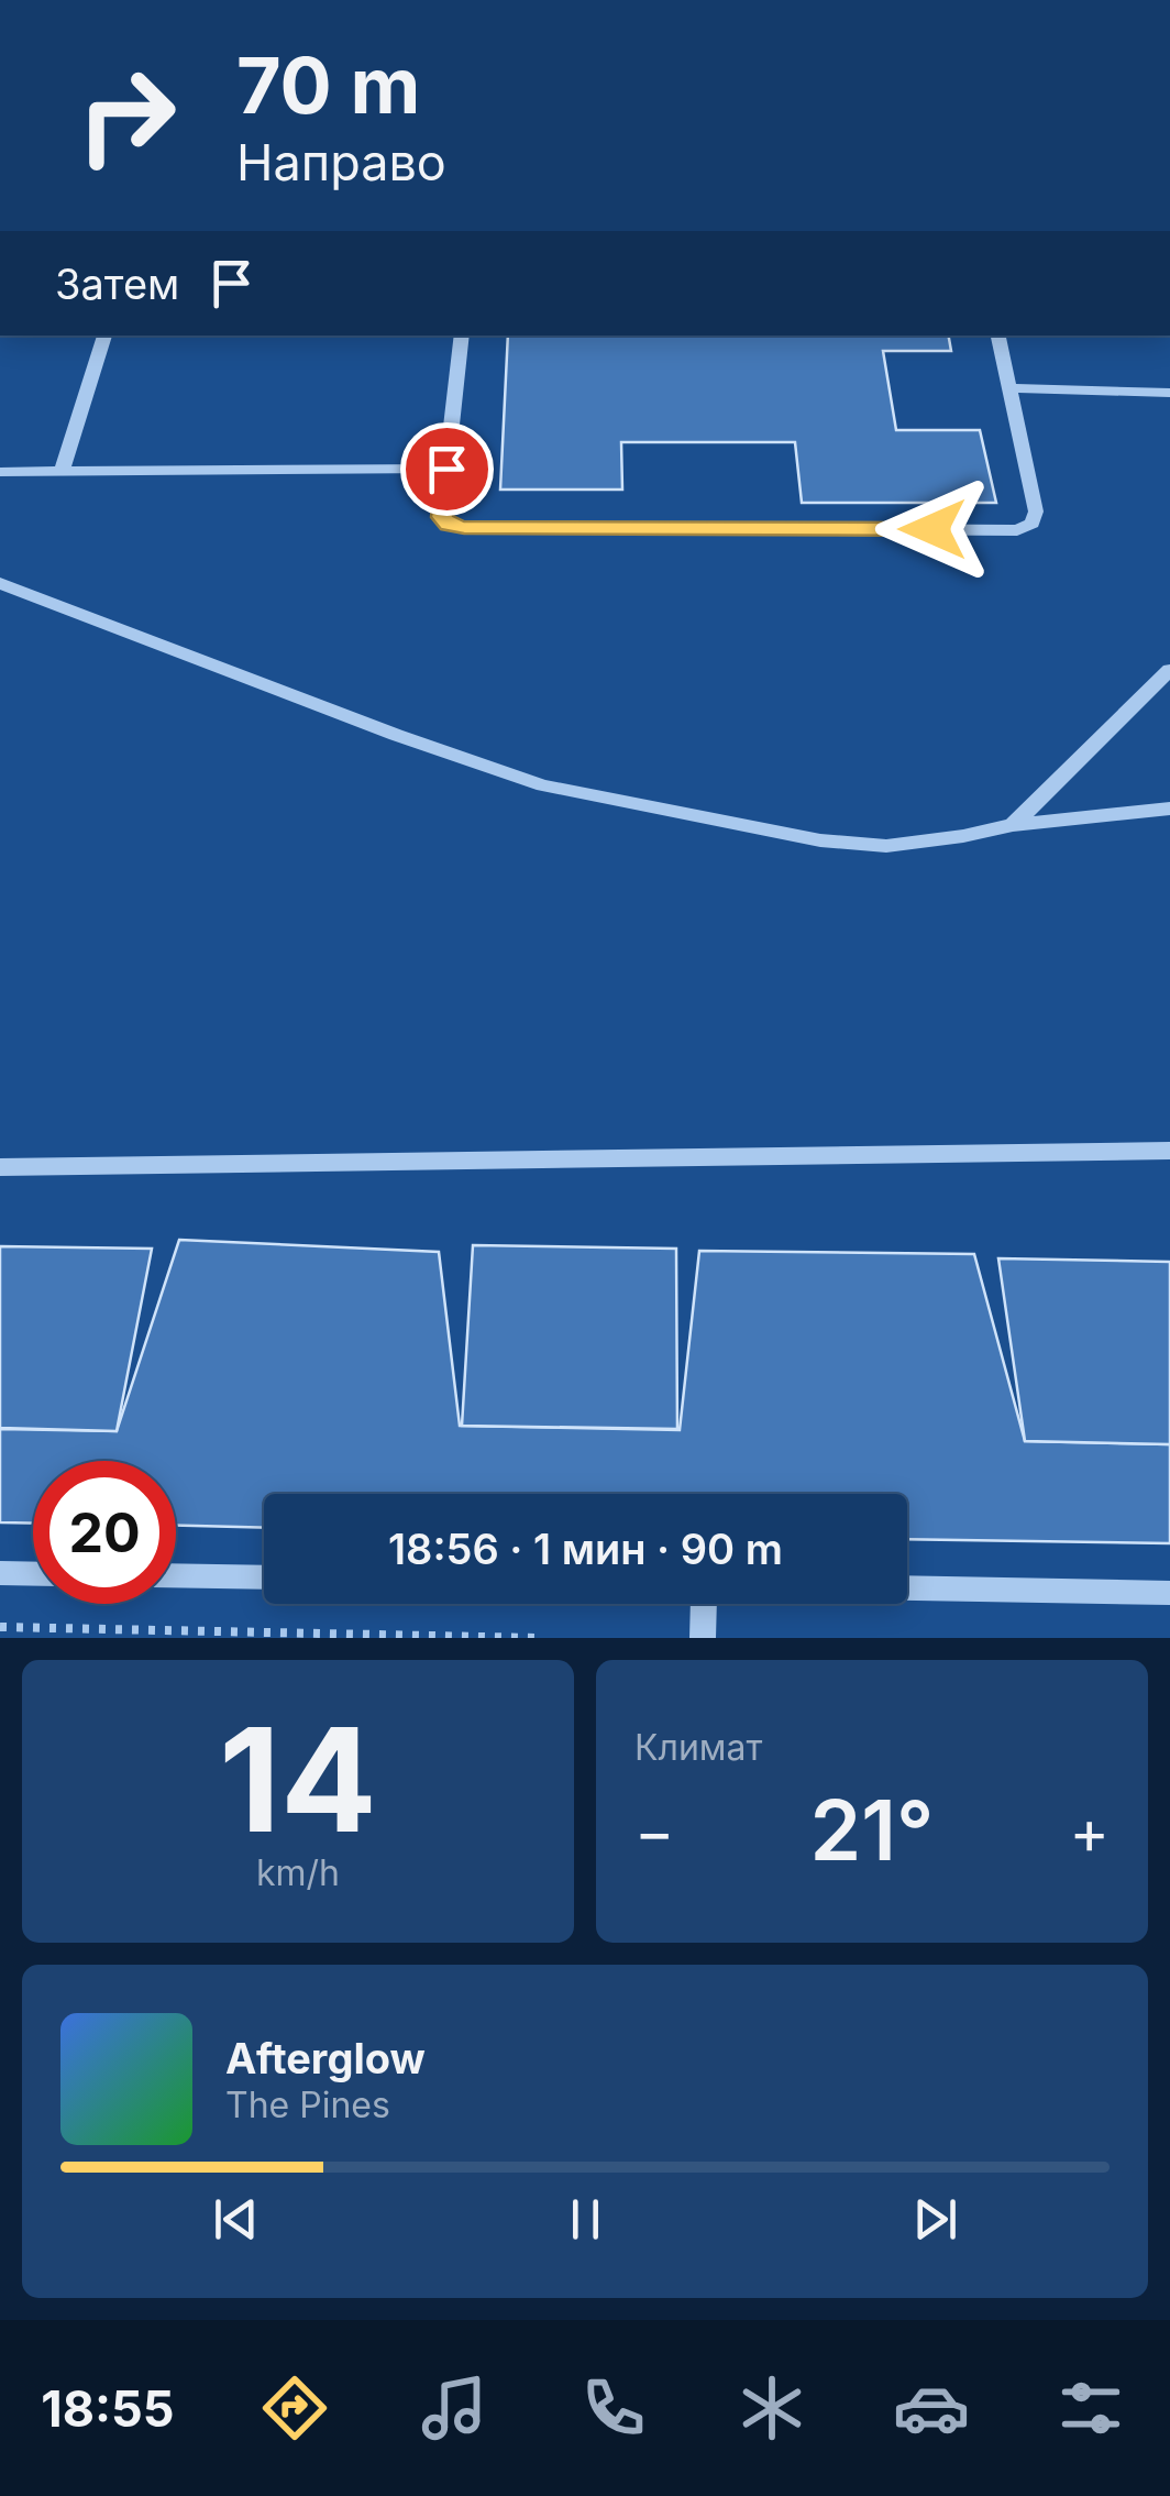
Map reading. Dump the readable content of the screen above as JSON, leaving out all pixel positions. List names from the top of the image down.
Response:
{
  "page": {
    "turn": ["70 m", "Направо"],
    "then": "Затем",
    "limit": "20",
    "trip": "18:56 · 1 мин · 90 m",
    "tile": [
      ["14", "km/h"],
      "Климат"
    ],
    "heat": ["−", "21°", "+"],
    "song": ["Afterglow", "The Pines"],
    "tabs": "18:55"
  }
}
